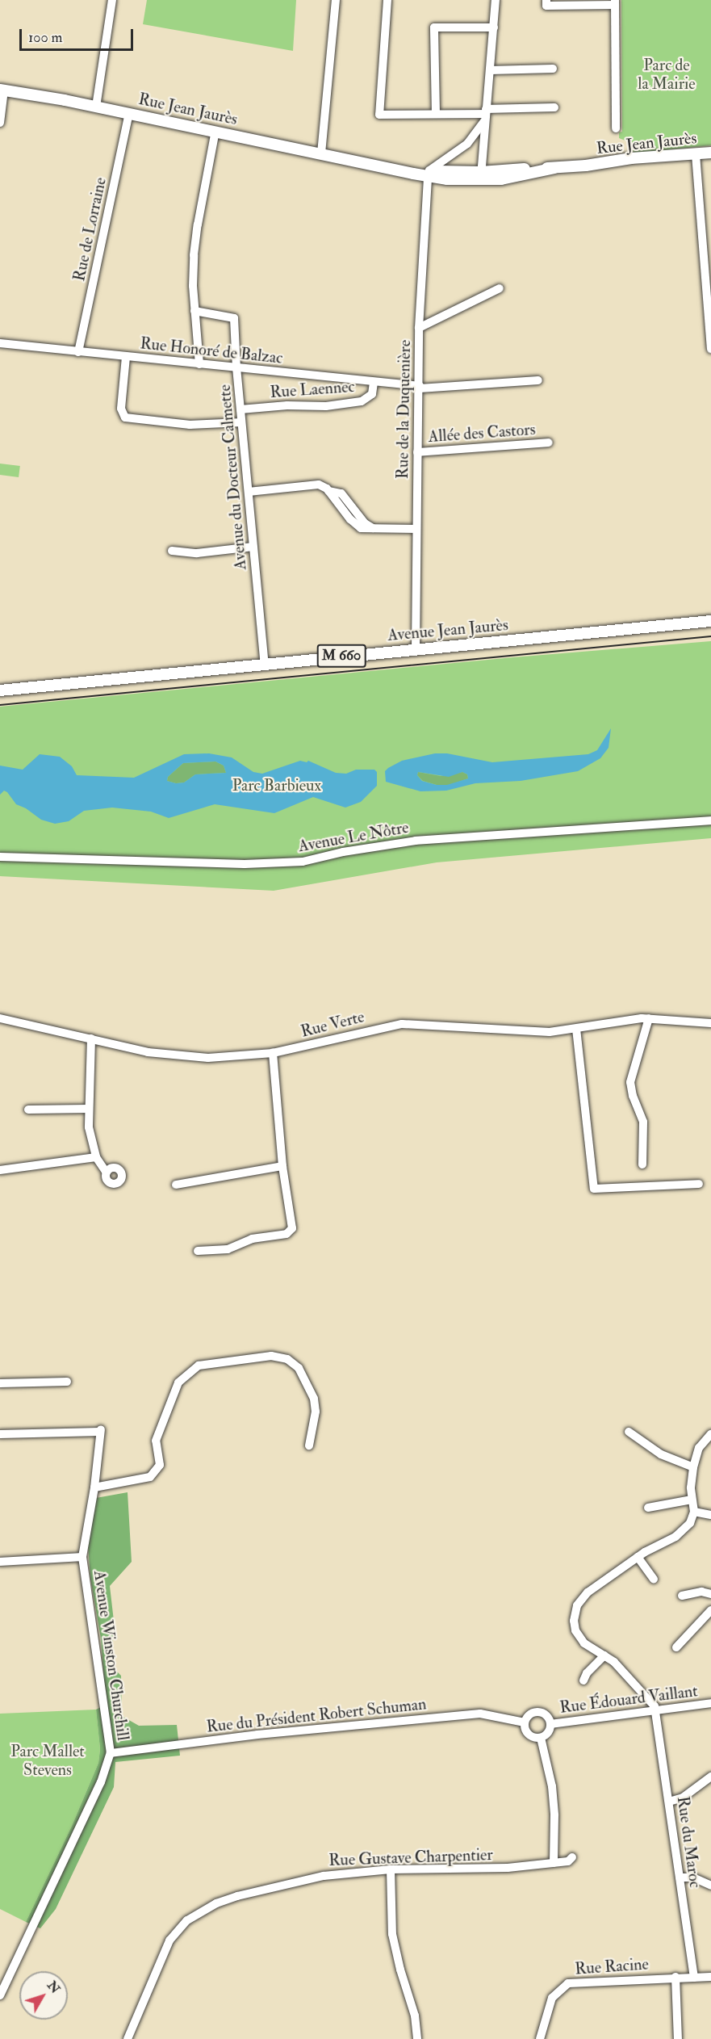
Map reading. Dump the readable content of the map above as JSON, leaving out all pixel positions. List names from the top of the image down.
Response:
{
  "streets": {
    "main road": ["Rue Jean Jaurès", "Avenue Jean Jaurès", "M 660"],
    "street": [
      "Rue de Lorraine",
      "Rue Honoré de Balzac",
      "Rue Laennec",
      "Rue de la Duquenière",
      "Allée des Castors",
      "Avenue du Docteur Calmette",
      "Avenue Le Nôtre",
      "Rue Verte",
      "Avenue Winston Churchill",
      "Rue Édouard Vaillant",
      "Rue du Président Robert Schuman",
      "Rue du Maroc",
      "Rue Gustave Charpentier",
      "Rue Racine"
    ]
  },
  "crossings": [
    ["Rue Jean Jaurès", "Rue de Lorraine"],
    ["Rue Jean Jaurès", "Rue de la Duquenière"],
    ["Rue de Lorraine", "Rue Honoré de Balzac"],
    ["Rue Honoré de Balzac", "Rue Laennec"],
    ["Rue Honoré de Balzac", "Rue de la Duquenière"],
    ["Rue Honoré de Balzac", "Avenue du Docteur Calmette"],
    ["Rue Laennec", "Avenue du Docteur Calmette"],
    ["Rue de la Duquenière", "Allée des Castors"],
    ["Rue de la Duquenière", "Avenue Jean Jaurès"],
    ["Avenue du Docteur Calmette", "Avenue Jean Jaurès"],
    ["Avenue Winston Churchill", "Rue du Président Robert Schuman"],
    ["Rue Édouard Vaillant", "Rue du Président Robert Schuman"],
    ["Rue Édouard Vaillant", "Rue du Maroc"],
    ["Rue du Maroc", "Rue Racine"]
  ],
  "parks": ["Parc de la Mairie", "Parc Barbieux", "Parc Mallet Stevens"],
  "scale_bar": "100 m",
  "north": "top right"
}
